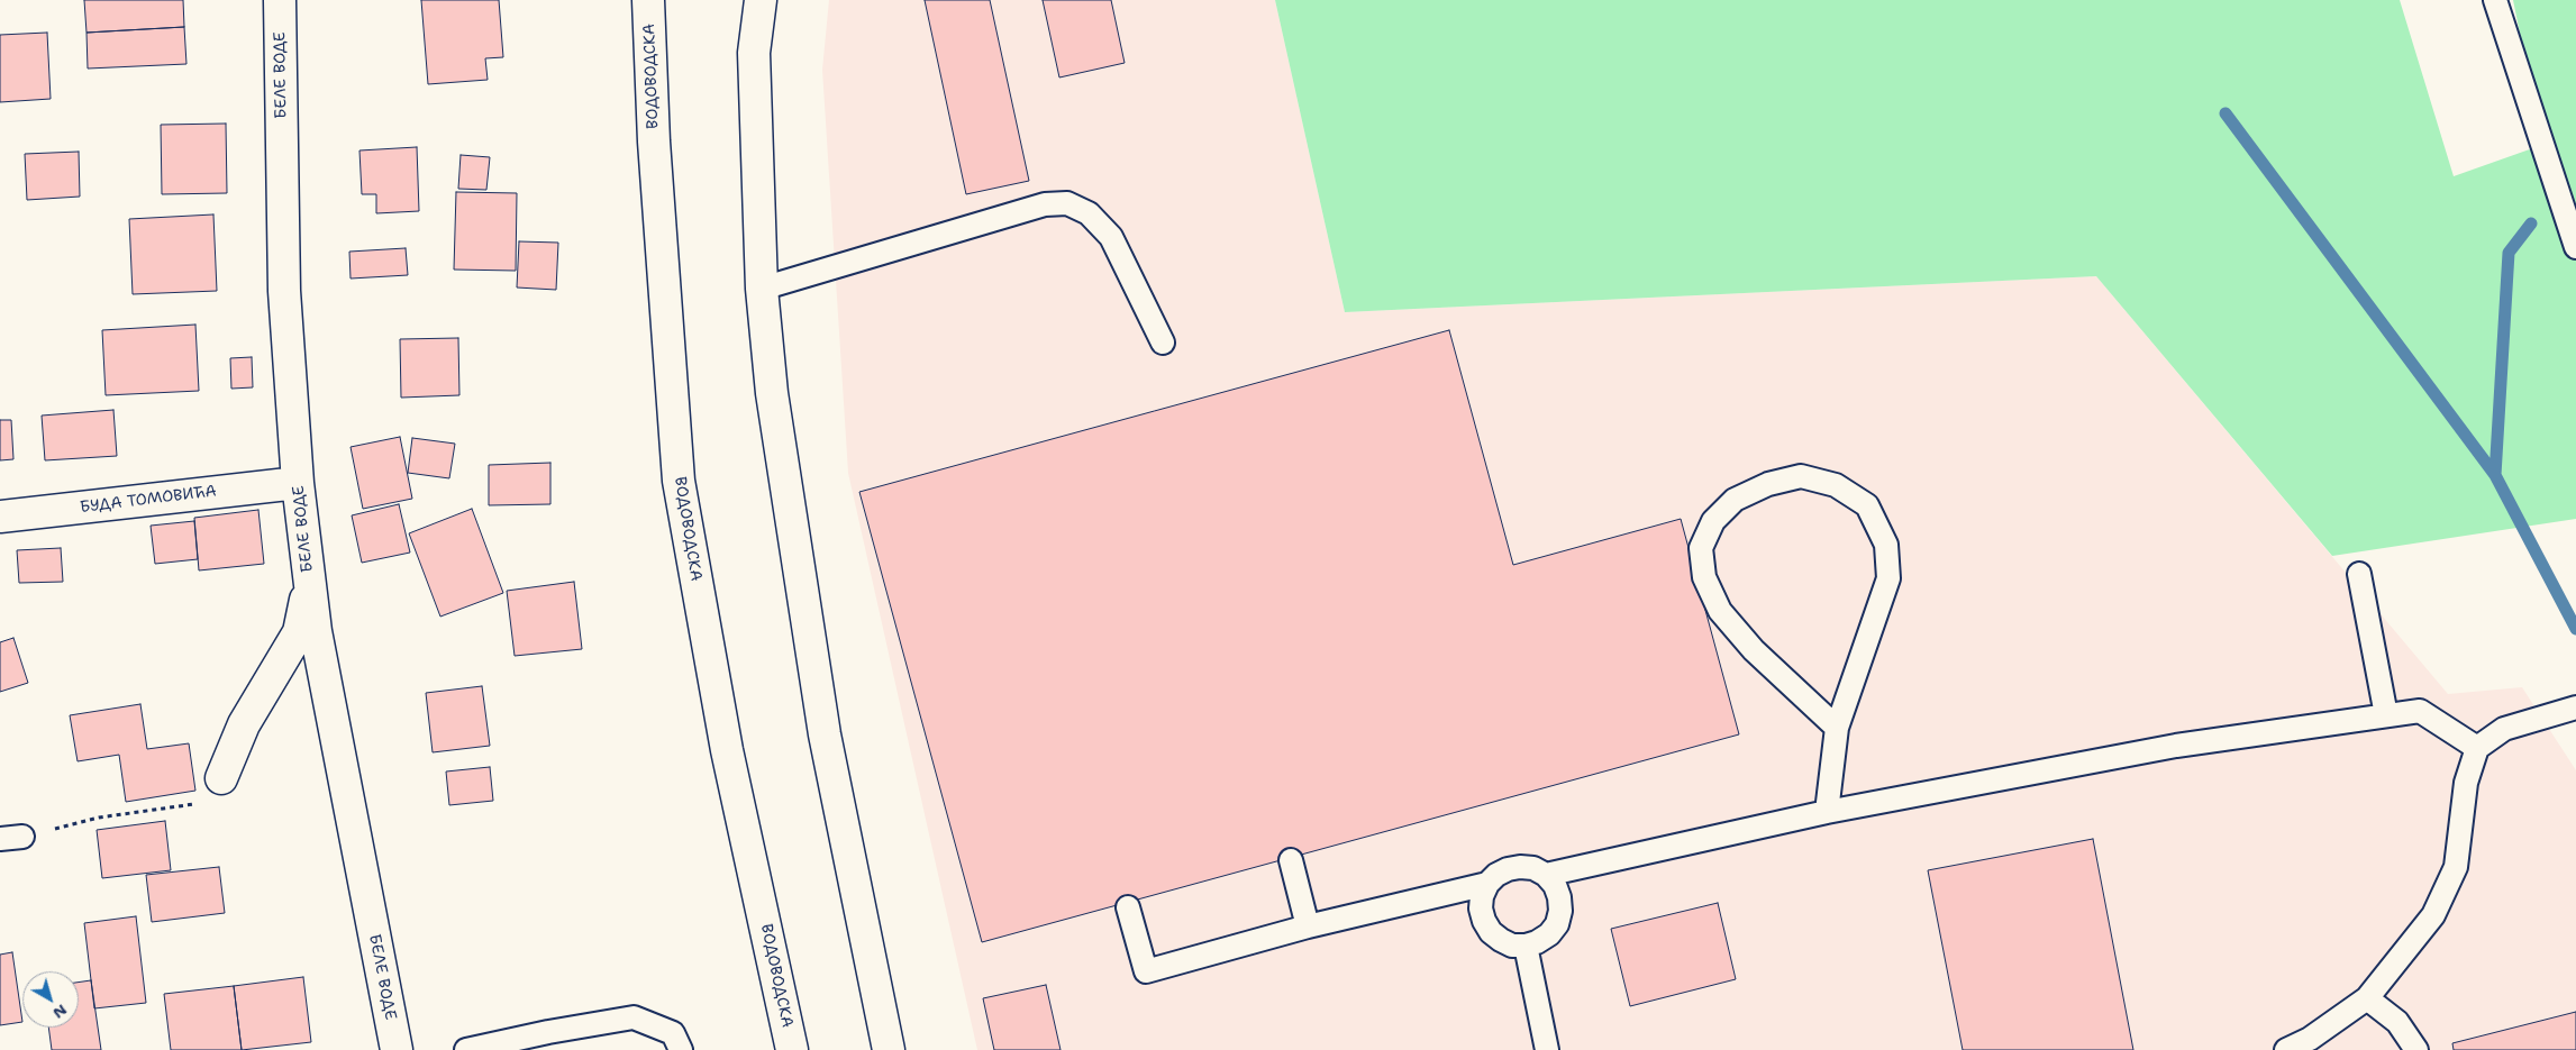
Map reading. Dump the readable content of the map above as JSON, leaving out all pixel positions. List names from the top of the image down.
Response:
{
  "streets": {
    "street": ["БЕЛЕ ВОДЕ", "ВОДОВОДСКА", "БУДА ТОМОВИЋА"]
  },
  "crossings": [
    ["БЕЛЕ ВОДЕ", "БУДА ТОМОВИЋА"]
  ],
  "north": "bottom right"
}
